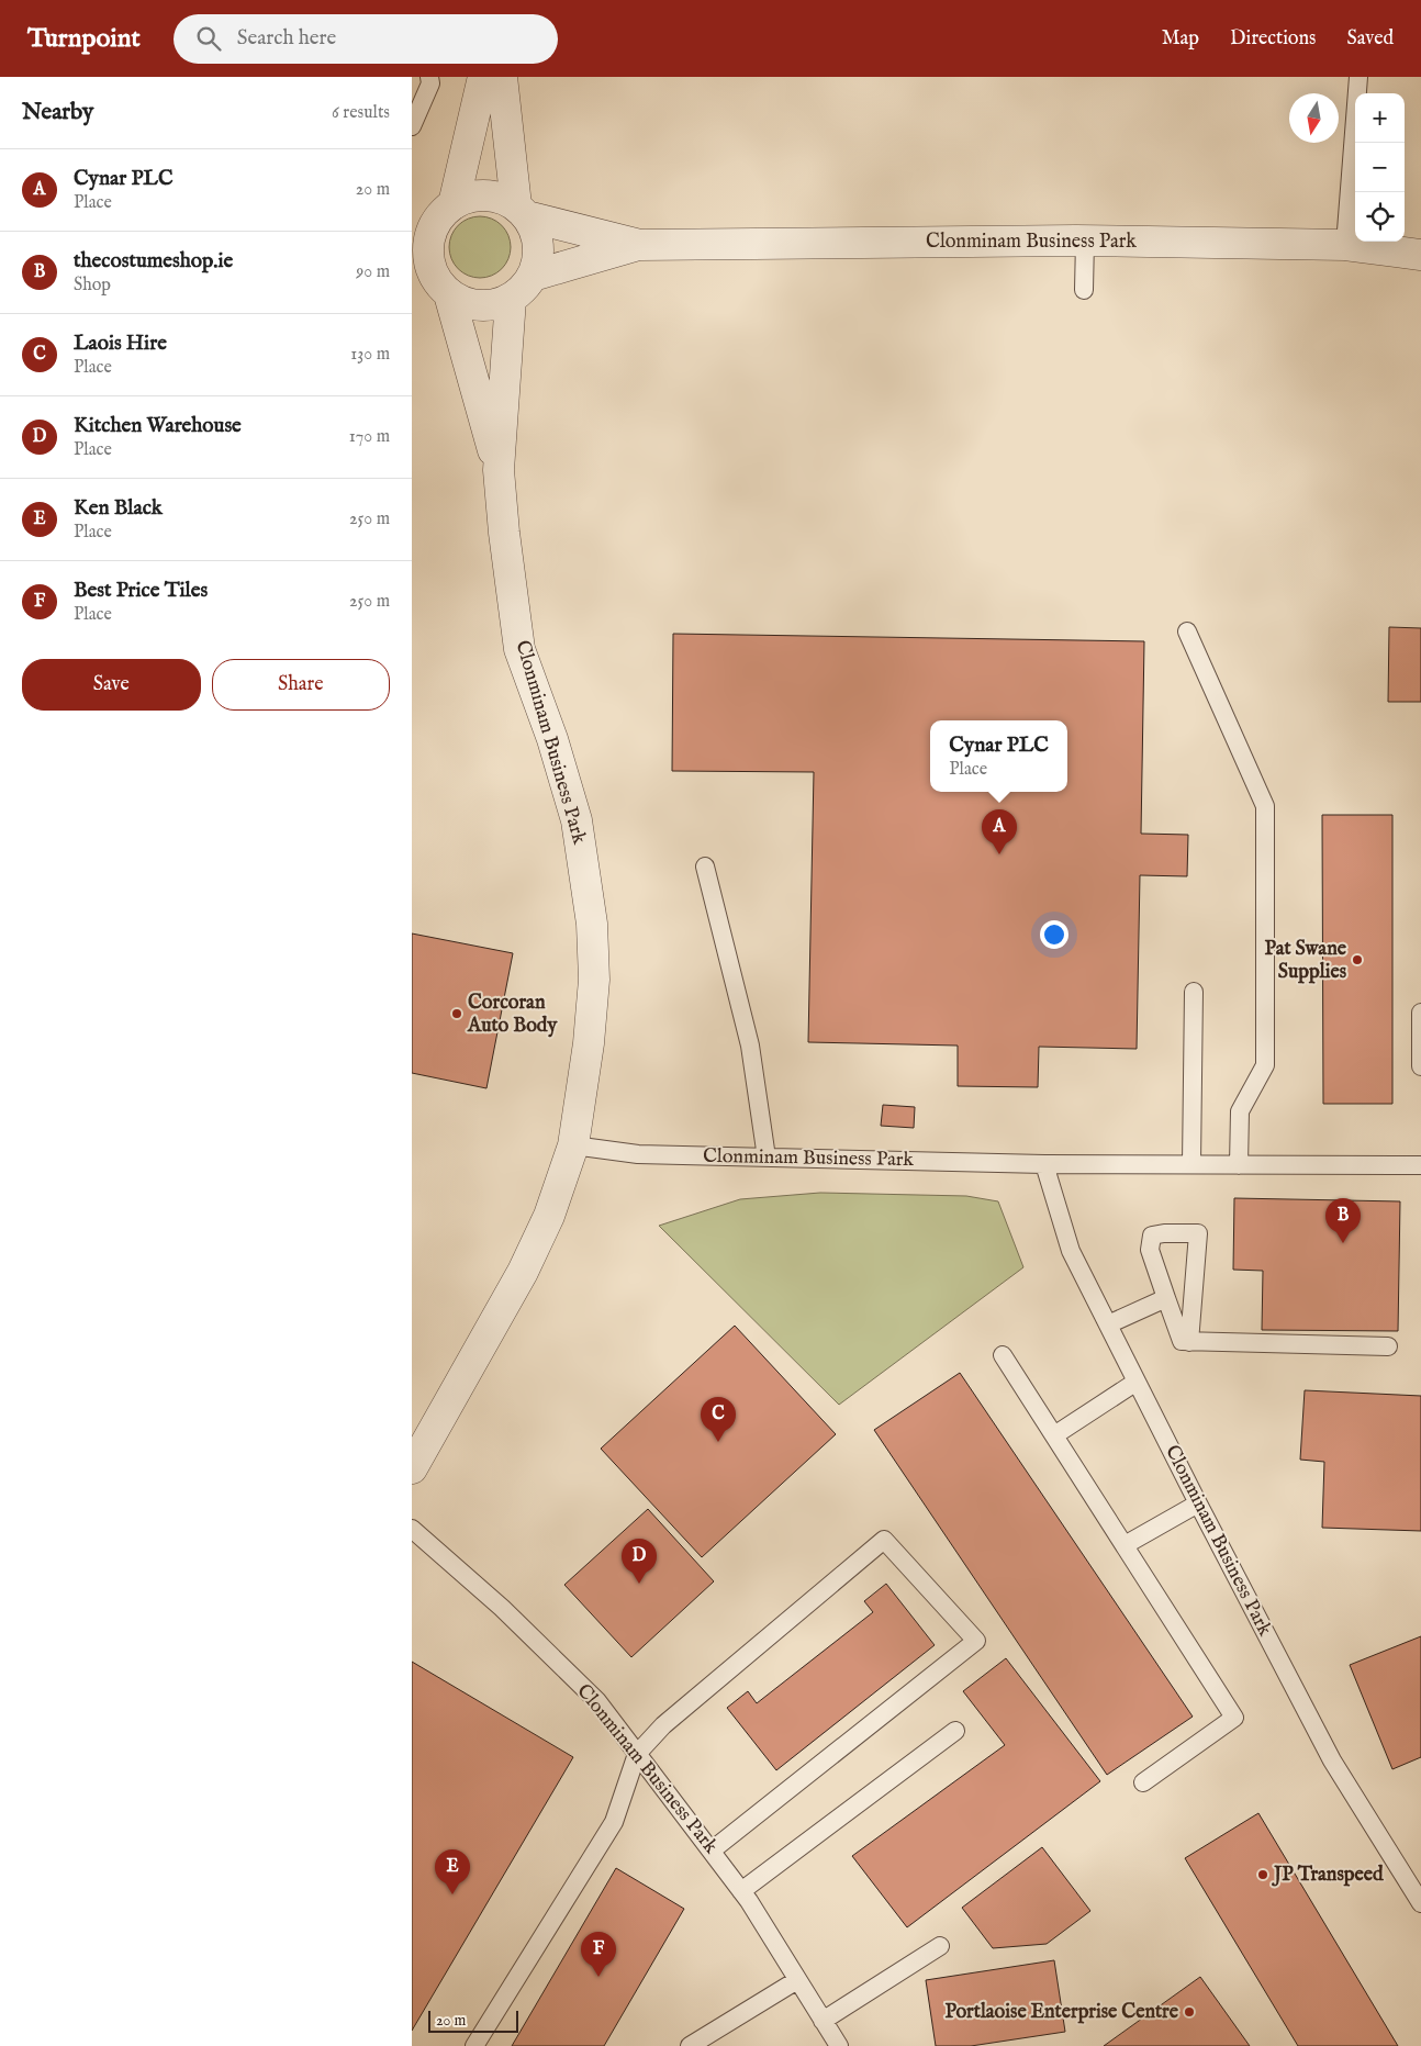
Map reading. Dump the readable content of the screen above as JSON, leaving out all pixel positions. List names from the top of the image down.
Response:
{
  "streets": {
    "street": ["Clonminam Business Park"]
  },
  "places": [
    "Pat Swane Supplies",
    "Corcoran Auto Body",
    "JP Transpeed",
    "Portlaoise Enterprise Centre"
  ],
  "scale_bar": "20 m",
  "north": "bottom",
  "page": {
    "header": "Turnpoint",
    "search": "Search here",
    "nav": ["Map", "Directions", "Saved"],
    "heading": ["Nearby", "6 results"],
    "map_buttons": ["+", "−"],
    "list": [
      {
        "mark": "A",
        "name": "Cynar PLC",
        "note": "Place",
        "value": "20 m"
      },
      {
        "mark": "B",
        "name": "thecostumeshop.ie",
        "note": "Shop",
        "value": "90 m"
      },
      {
        "mark": "C",
        "name": "Laois Hire",
        "note": "Place",
        "value": "130 m"
      },
      {
        "mark": "D",
        "name": "Kitchen Warehouse",
        "note": "Place",
        "value": "170 m"
      },
      {
        "mark": "E",
        "name": "Ken Black",
        "note": "Place",
        "value": "250 m"
      },
      {
        "mark": "F",
        "name": "Best Price Tiles",
        "note": "Place",
        "value": "250 m"
      }
    ],
    "buttons": ["Save", "Share"],
    "popup": ["Cynar PLC", "Place"],
    "pins": [
      "A",
      "B",
      "C",
      "D",
      "E",
      "F"
    ],
    "scale": "20 m"
  }
}
